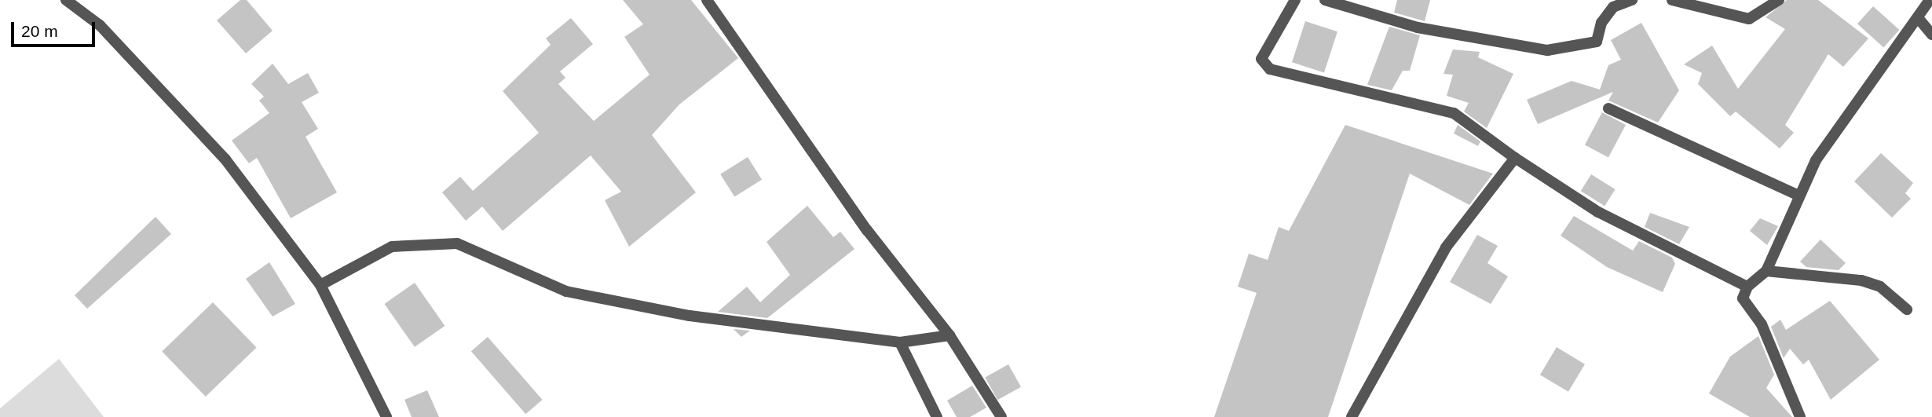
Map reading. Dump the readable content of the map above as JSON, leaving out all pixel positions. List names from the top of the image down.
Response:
{
  "scale_bar": "20 m"
}
